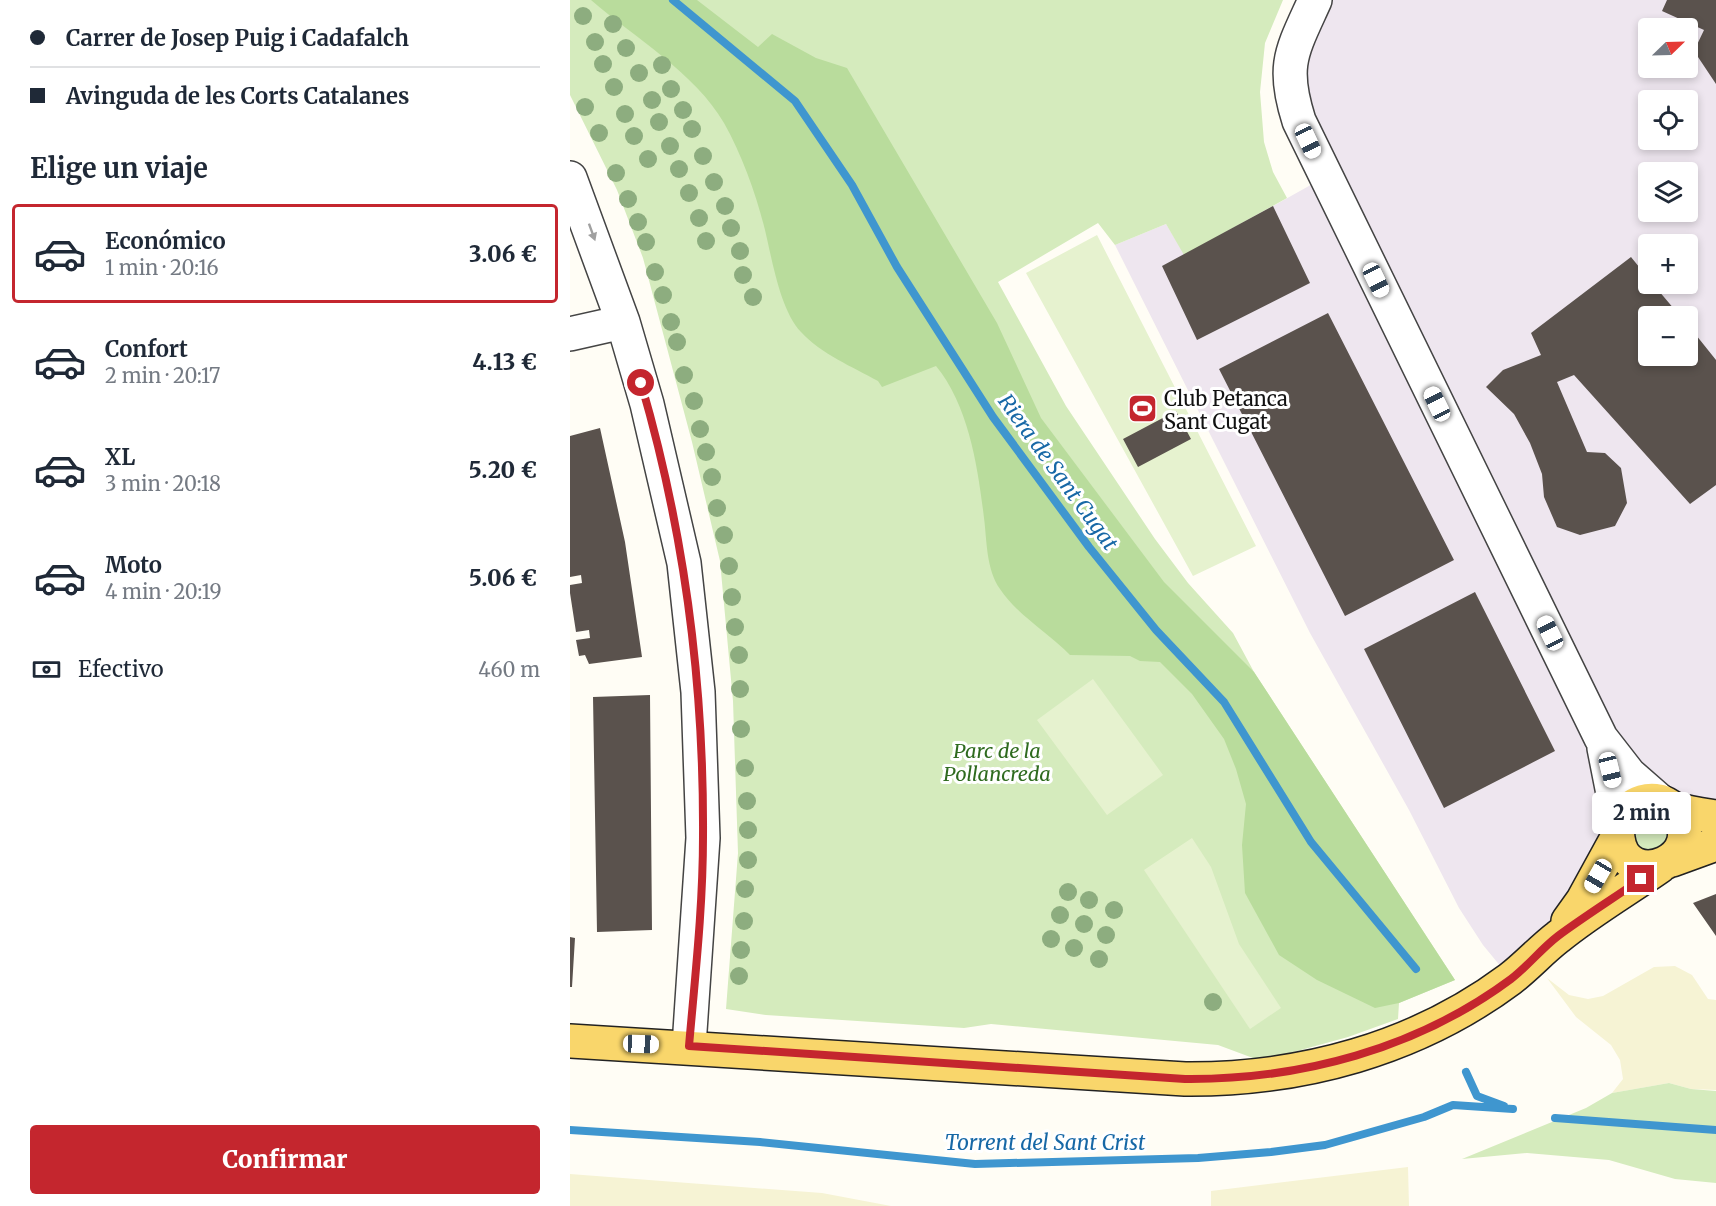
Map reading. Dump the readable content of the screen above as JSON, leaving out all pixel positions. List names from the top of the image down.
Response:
{
  "water": ["Riera de Sant Cugat", "Torrent del Sant Crist"],
  "parks": ["Parc de la Pollancreda"],
  "places": {
    "sports": ["Club Petanca Sant Cugat"]
  },
  "north": "top right",
  "page": {
    "banner": ["Carrer de Josep Puig i Cadafalch", "Avinguda de les Corts Catalanes"],
    "map_buttons": ["+", "−"],
    "heading": "Elige un viaje",
    "list": [
      {
        "name": "Económico",
        "note": "1 min · 20:16",
        "value": "3.06 €"
      },
      {
        "name": "Confort",
        "note": "2 min · 20:17",
        "value": "4.13 €"
      },
      {
        "name": "XL",
        "note": "3 min · 20:18",
        "value": "5.20 €"
      },
      {
        "name": "Moto",
        "note": "4 min · 20:19",
        "value": "5.06 €"
      }
    ],
    "pay": ["Efectivo", "460 m"],
    "bubble": "2 min",
    "buttons": "Confirmar"
  }
}
